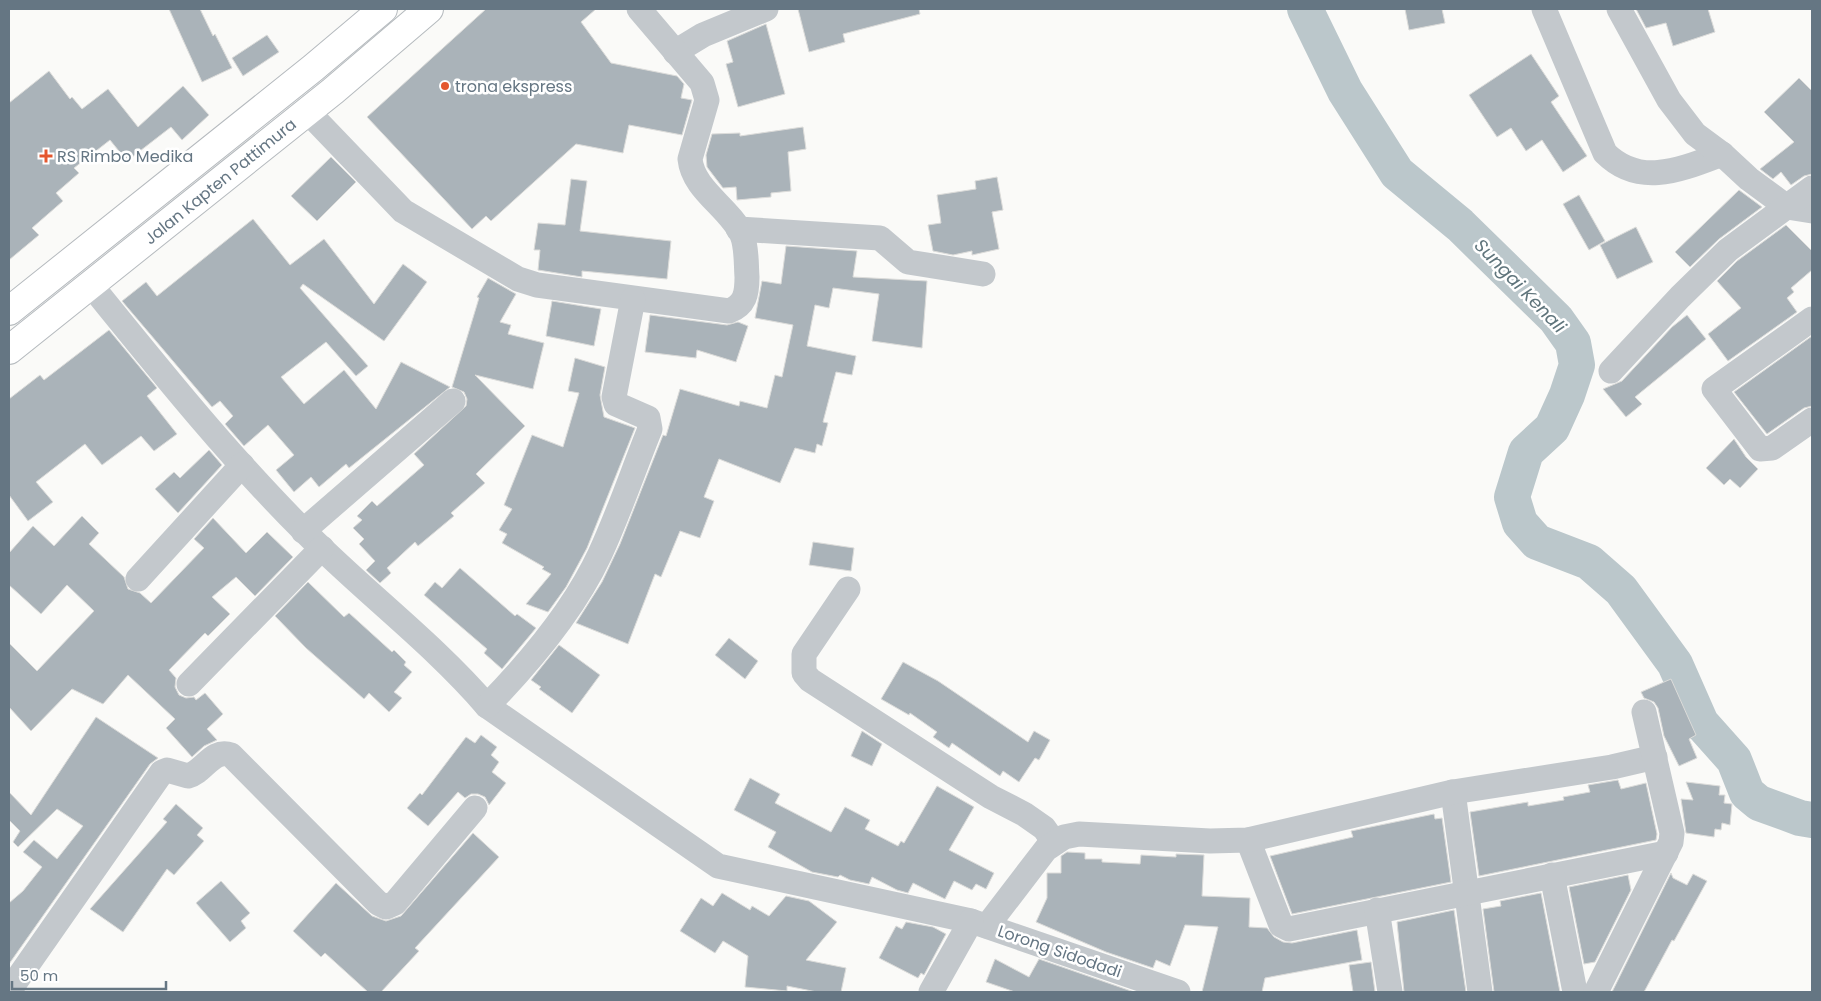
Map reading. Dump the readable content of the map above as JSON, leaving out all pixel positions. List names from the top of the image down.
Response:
{
  "streets": {
    "main road": ["Jalan Kapten Pattimura"],
    "street": ["Lorong Sidodadi"]
  },
  "crossings": [
    ["Jalan Kapten Pattimura", "Lorong Sidodadi"]
  ],
  "water": ["Sungai Kenali"],
  "places": {
    "other": ["trona ekspress"],
    "health": ["RS Rimbo Medika"]
  },
  "scale_bar": "50 m"
}
